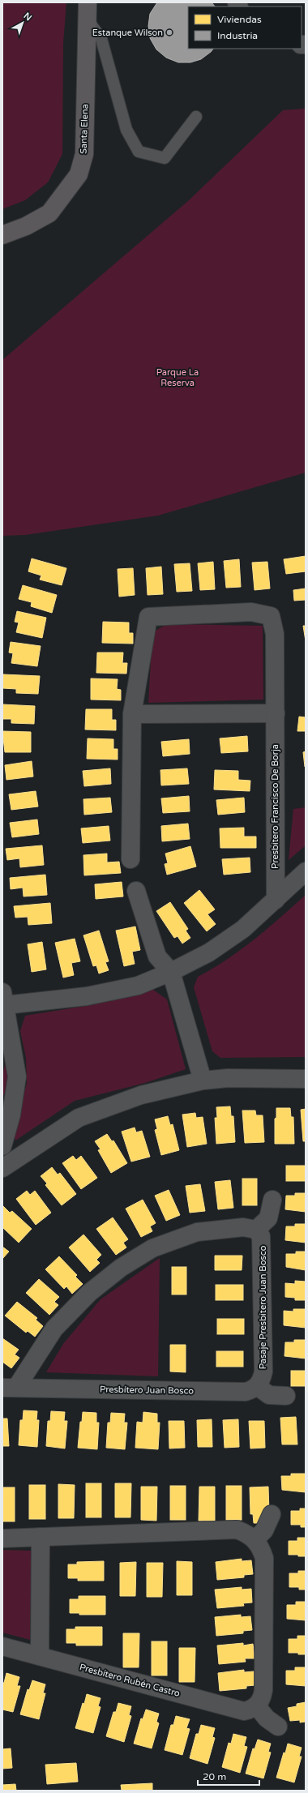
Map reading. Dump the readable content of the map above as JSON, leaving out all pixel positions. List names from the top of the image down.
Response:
{
  "streets": {
    "street": [
      "Santa Elena",
      "Presbítero Francisco De Borja",
      "Pasaje Presbítero Juan Bosco",
      "Presbítero Juan Bosco",
      "Presbítero Rubén Castro"
    ]
  },
  "crossings": [
    ["Pasaje Presbítero Juan Bosco", "Presbítero Juan Bosco"]
  ],
  "parks": ["Parque La Reserva"],
  "places": ["Estanque Wilson"],
  "legend": ["Viviendas", "Industria"],
  "scale_bar": "20 m",
  "north": "top right"
}
